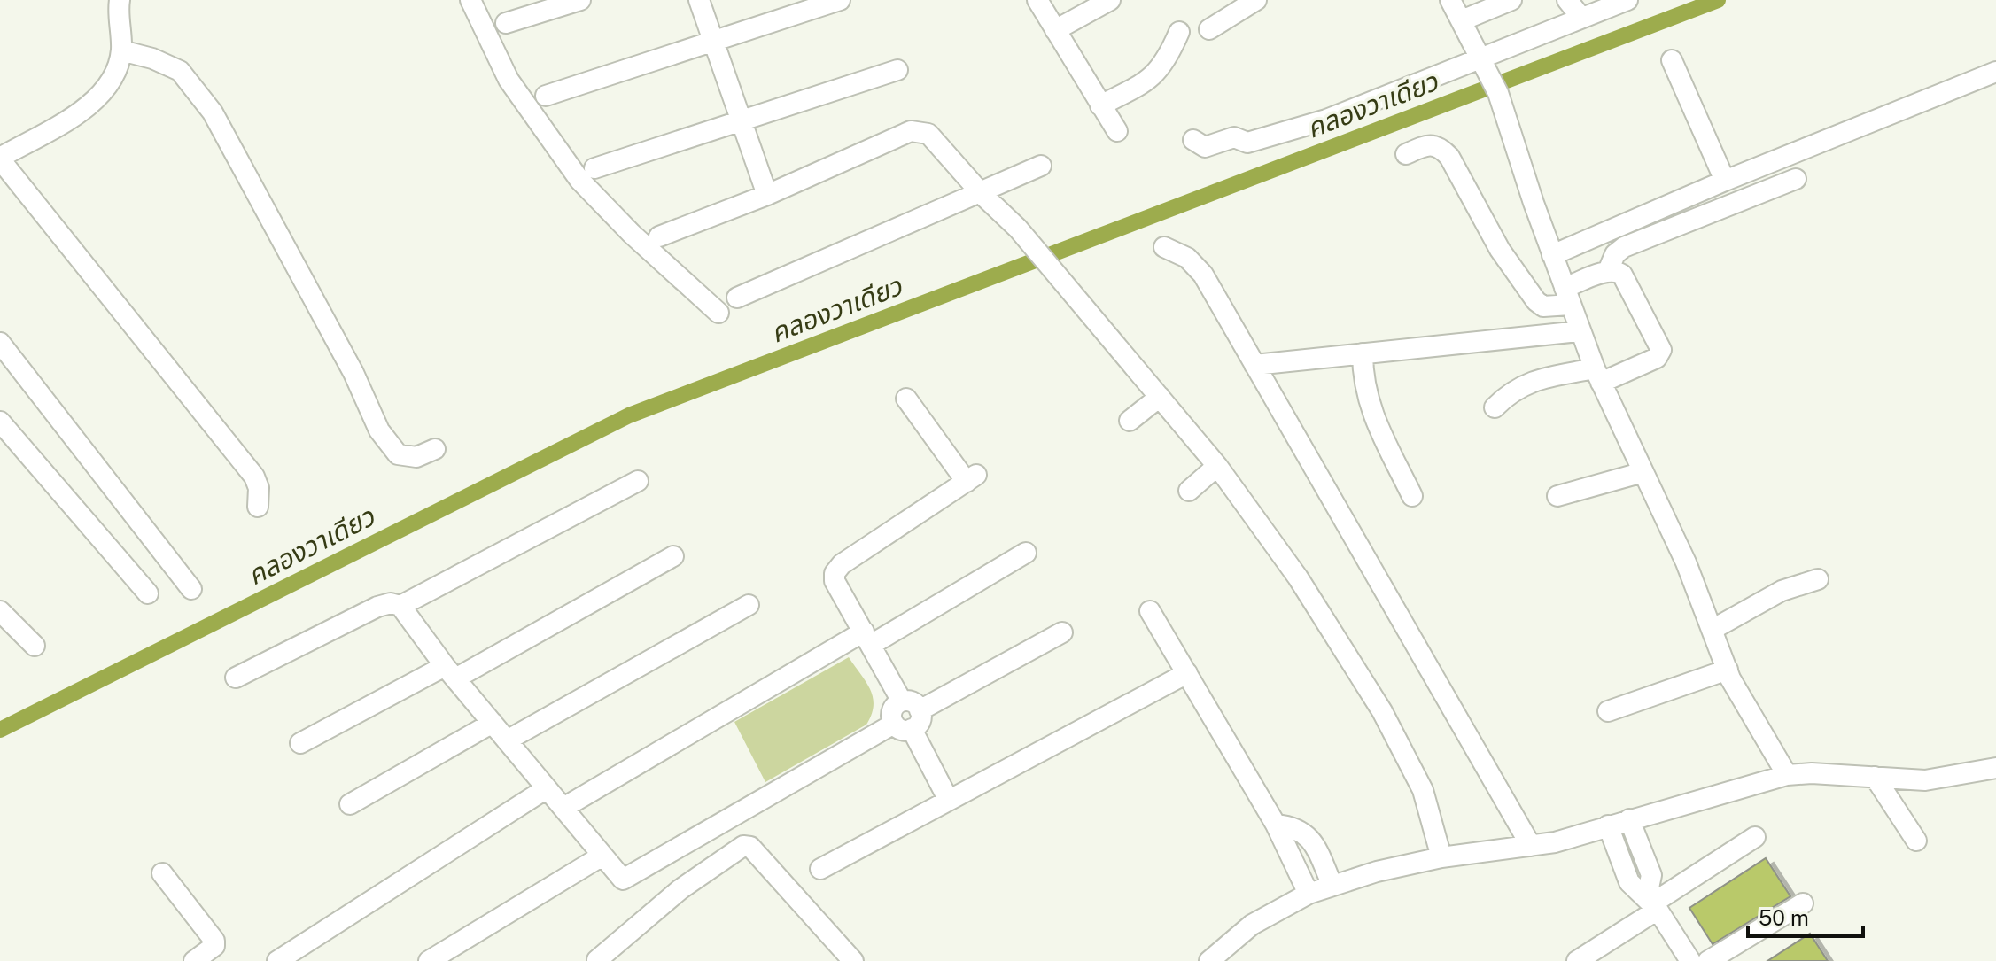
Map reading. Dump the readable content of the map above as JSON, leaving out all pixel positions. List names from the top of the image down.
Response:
{
  "water": ["คลองวาเดียว"],
  "scale_bar": "50 m"
}
